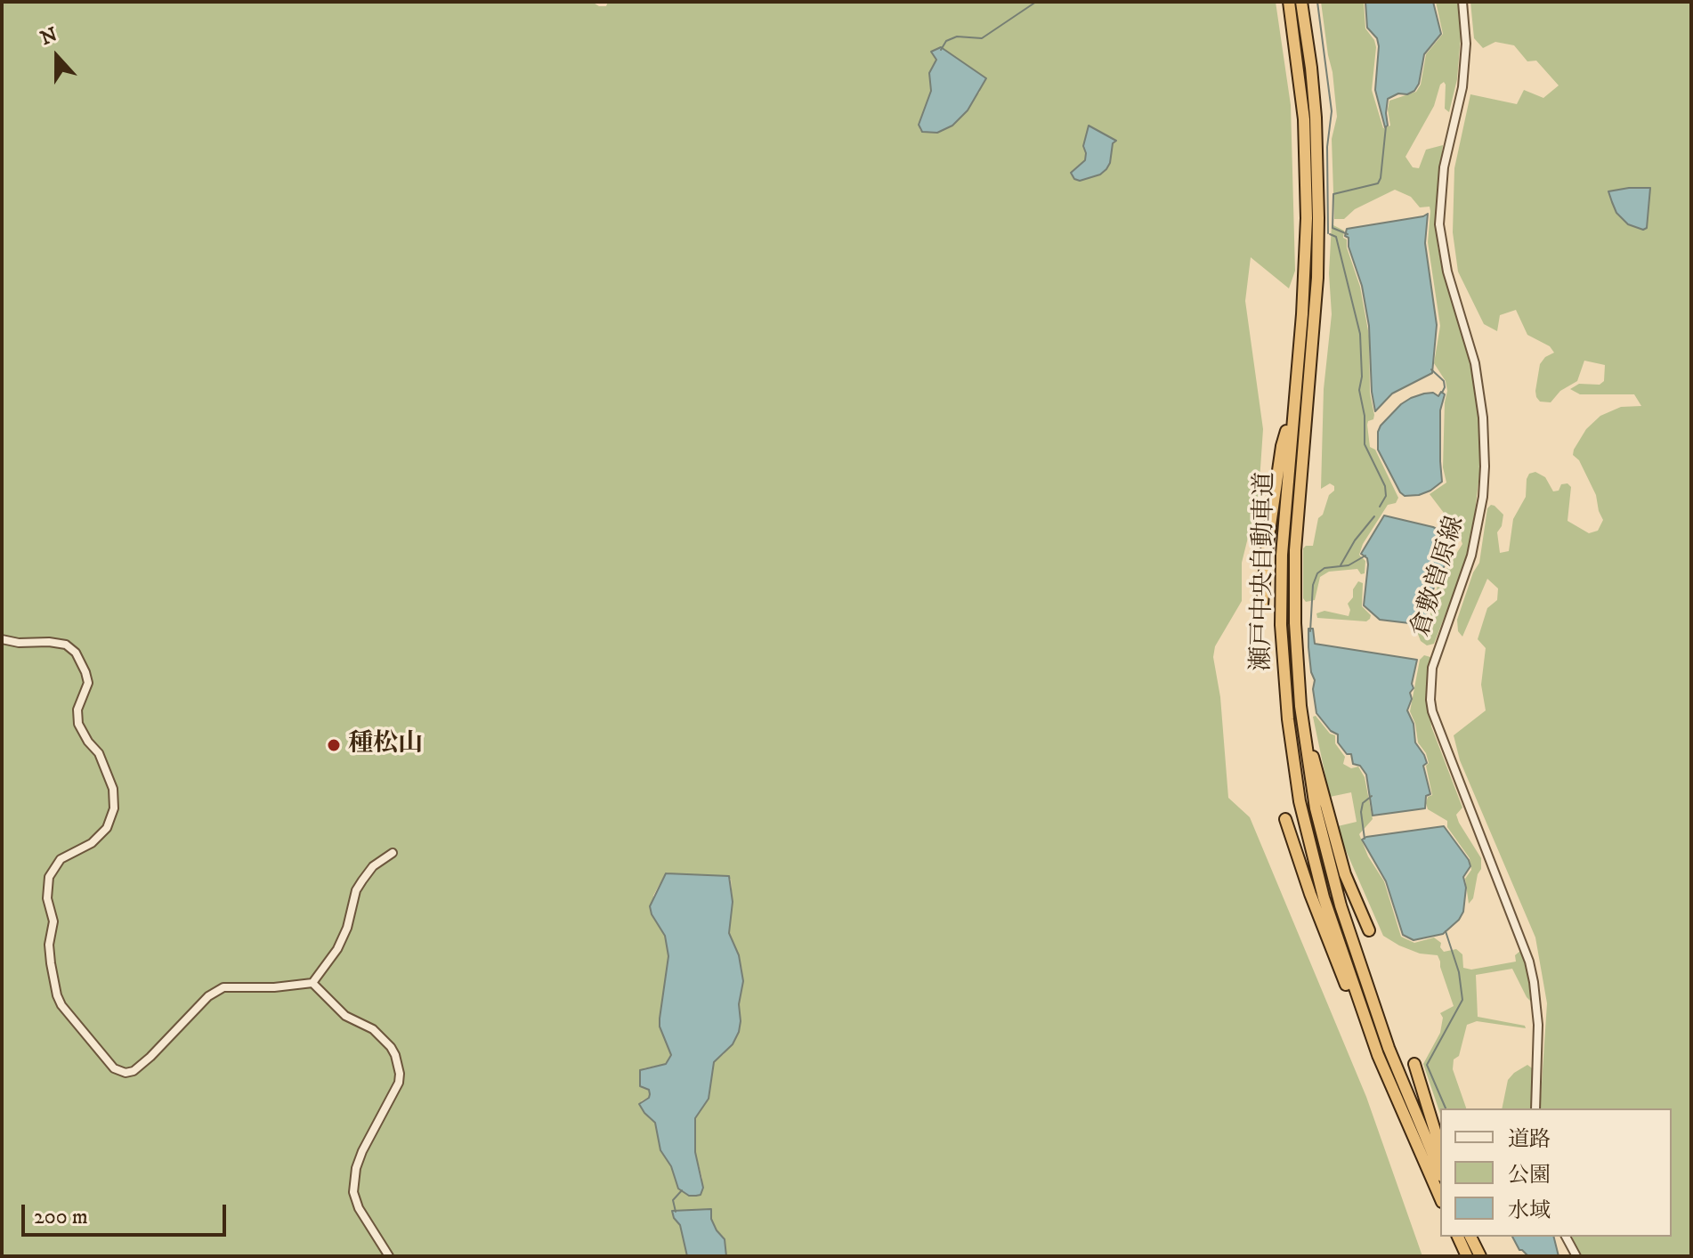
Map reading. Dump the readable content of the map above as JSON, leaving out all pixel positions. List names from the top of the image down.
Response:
{
  "streets": {
    "highway": ["瀬戸中央自動車道"],
    "street": ["倉敷曽原線"]
  },
  "places": ["種松山"],
  "legend": ["道路", "公園", "水域"],
  "scale_bar": "200 m",
  "north": "top"
}
